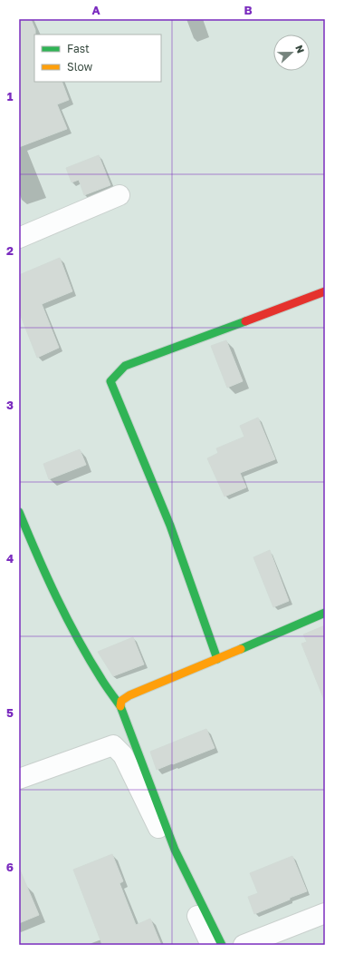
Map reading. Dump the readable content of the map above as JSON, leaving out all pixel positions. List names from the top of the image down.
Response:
{
  "legend": ["Fast", "Slow"],
  "north": "right",
  "grid": {
    "columns": ["A", "B"],
    "rows": [
      "1",
      "2",
      "3",
      "4",
      "5",
      "6"
    ]
  }
}
